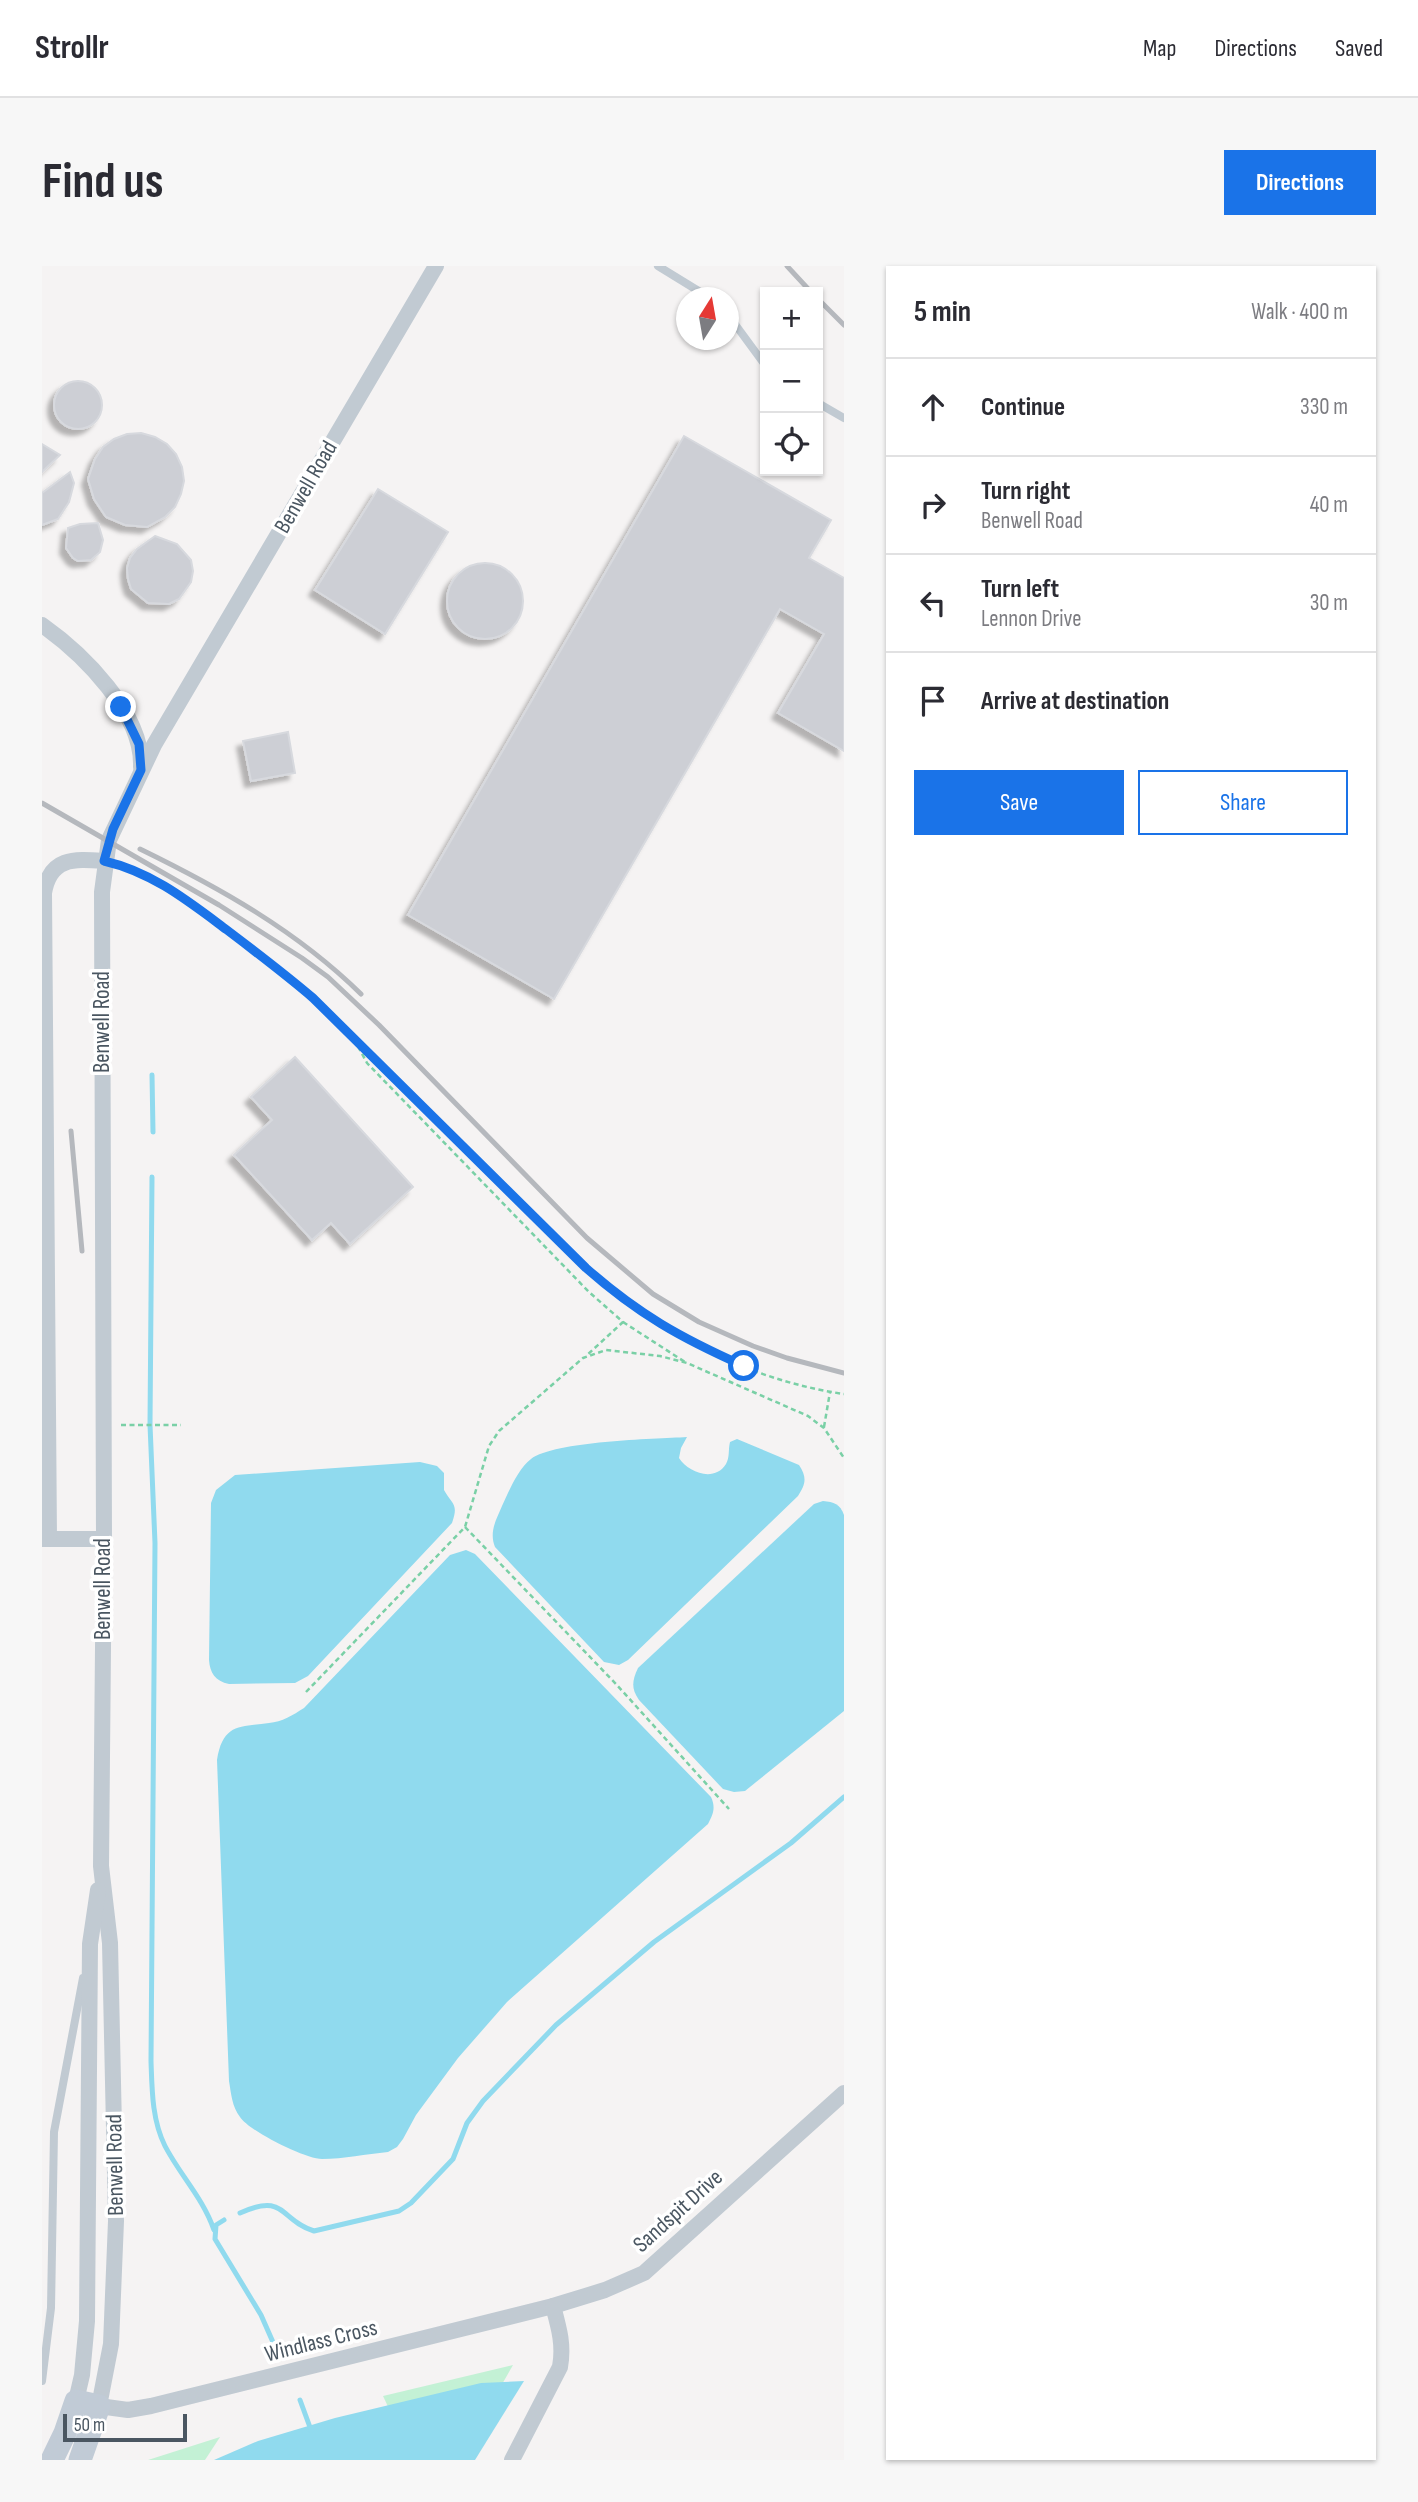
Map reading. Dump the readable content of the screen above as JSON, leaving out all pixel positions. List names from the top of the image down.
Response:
{
  "streets": {
    "street": ["Benwell Road", "Sandspit Drive", "Windlass Cross"]
  },
  "crossings": [
    ["Benwell Road", "Windlass Cross"],
    ["Sandspit Drive", "Windlass Cross"]
  ],
  "scale_bar": "50 m",
  "north": "top",
  "page": {
    "header": "Strollr",
    "nav": ["Map", "Directions", "Saved"],
    "buttons": [
      "Directions",
      ["Save", "Share"]
    ],
    "title": "Find us",
    "heading": ["5 min", "Walk · 400 m"],
    "map_buttons": ["+", "−"],
    "list": [
      ["Continue", "330 m"],
      ["Turn right", "Benwell Road", "40 m"],
      ["Turn left", "Lennon Drive", "30 m"],
      "Arrive at destination"
    ],
    "scale": "50 m"
  }
}
